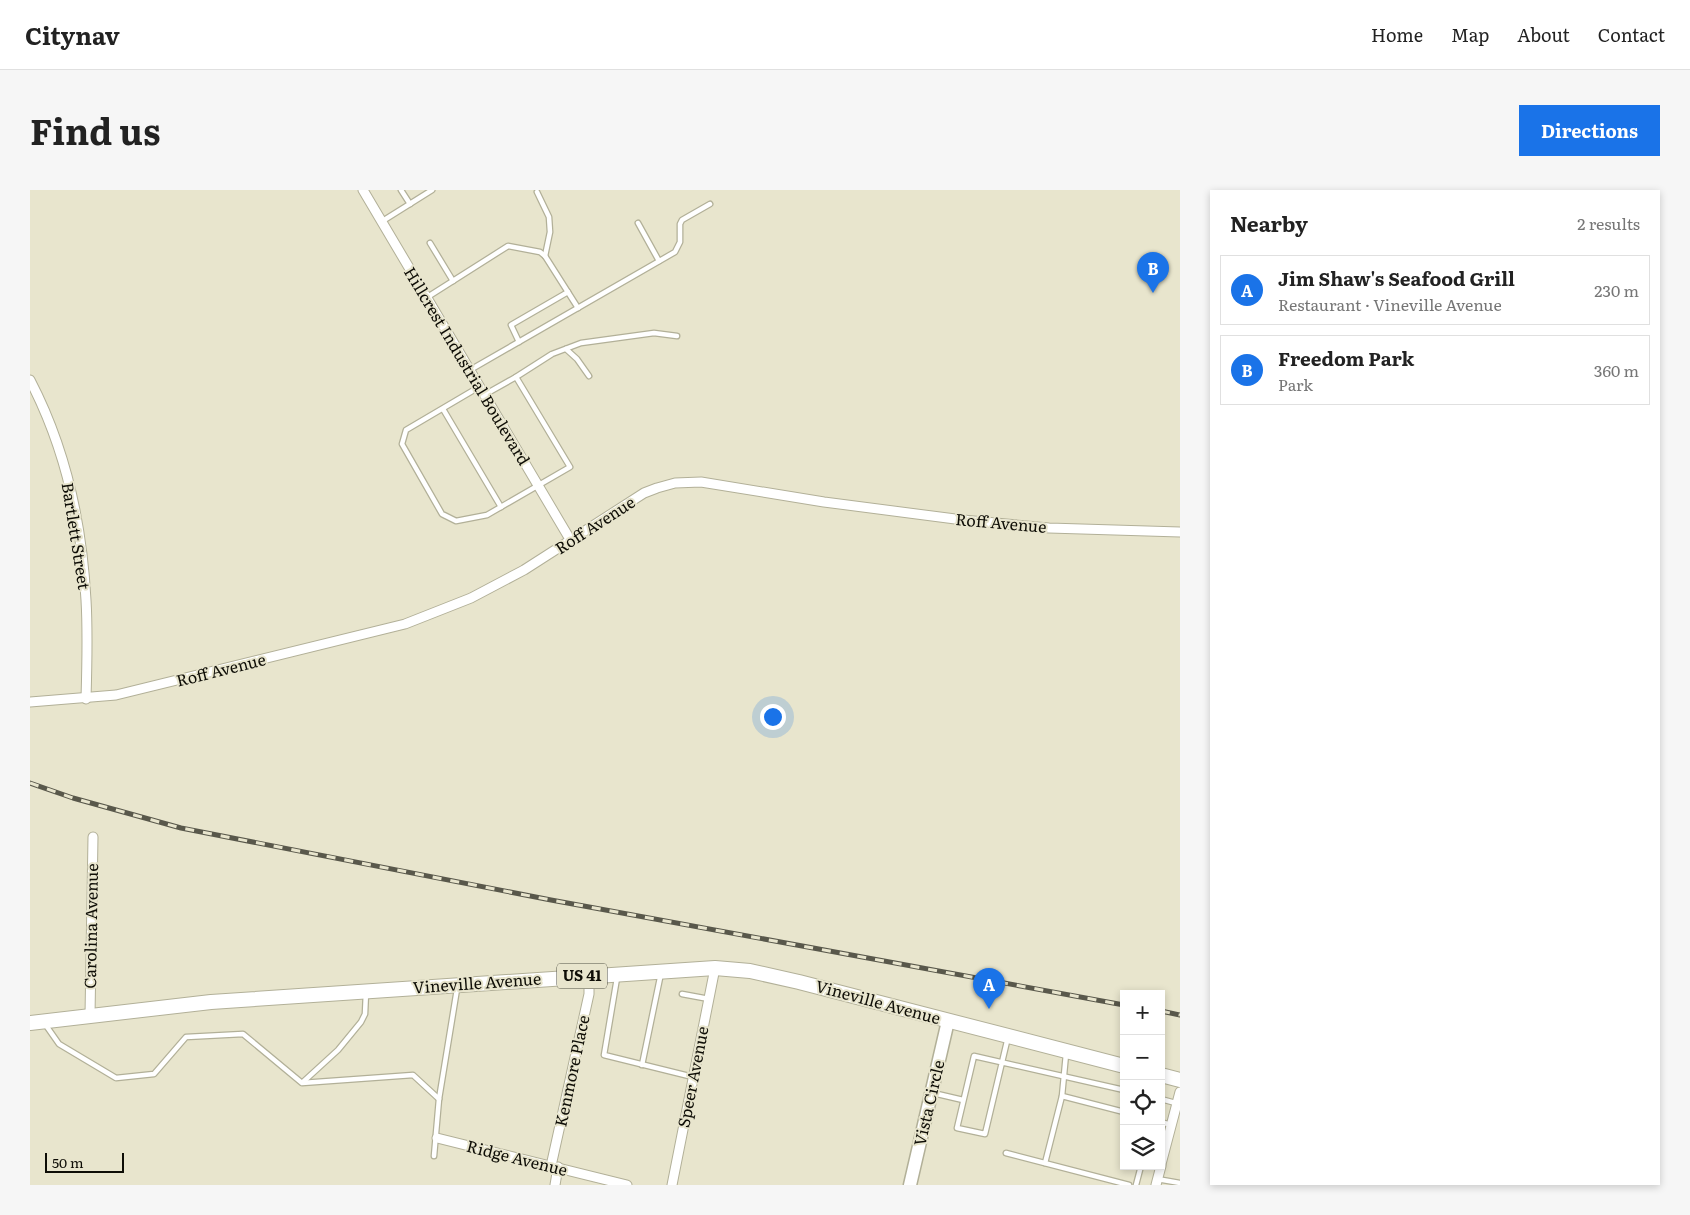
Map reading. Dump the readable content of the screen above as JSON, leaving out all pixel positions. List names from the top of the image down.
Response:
{
  "streets": {
    "main road": ["US 41", "Vineville Avenue"],
    "street": [
      "Hillcrest Industrial Boulevard",
      "Roff Avenue",
      "Bartlett Street",
      "Carolina Avenue",
      "Kenmore Place",
      "Speer Avenue",
      "Vista Circle",
      "Ridge Avenue"
    ]
  },
  "crossings": [
    ["Hillcrest Industrial Boulevard", "Roff Avenue"],
    ["Roff Avenue", "Bartlett Street"],
    ["Carolina Avenue", "Vineville Avenue"],
    ["Vineville Avenue", "Kenmore Place"],
    ["Vineville Avenue", "Speer Avenue"],
    ["Vineville Avenue", "Vista Circle"],
    ["Kenmore Place", "Ridge Avenue"]
  ],
  "scale_bar": "50 m",
  "page": {
    "header": "Citynav",
    "nav": [
      "Home",
      "Map",
      "About",
      "Contact"
    ],
    "title": "Find us",
    "buttons": "Directions",
    "heading": ["Nearby", "2 results"],
    "pins": ["B", "A"],
    "list": [
      {
        "mark": "A",
        "name": "Jim Shaw's Seafood Grill",
        "note": "Restaurant · Vineville Avenue",
        "value": "230 m"
      },
      {
        "mark": "B",
        "name": "Freedom Park",
        "note": "Park",
        "value": "360 m"
      }
    ],
    "map_buttons": ["+", "−"],
    "scale": "50 m"
  }
}
